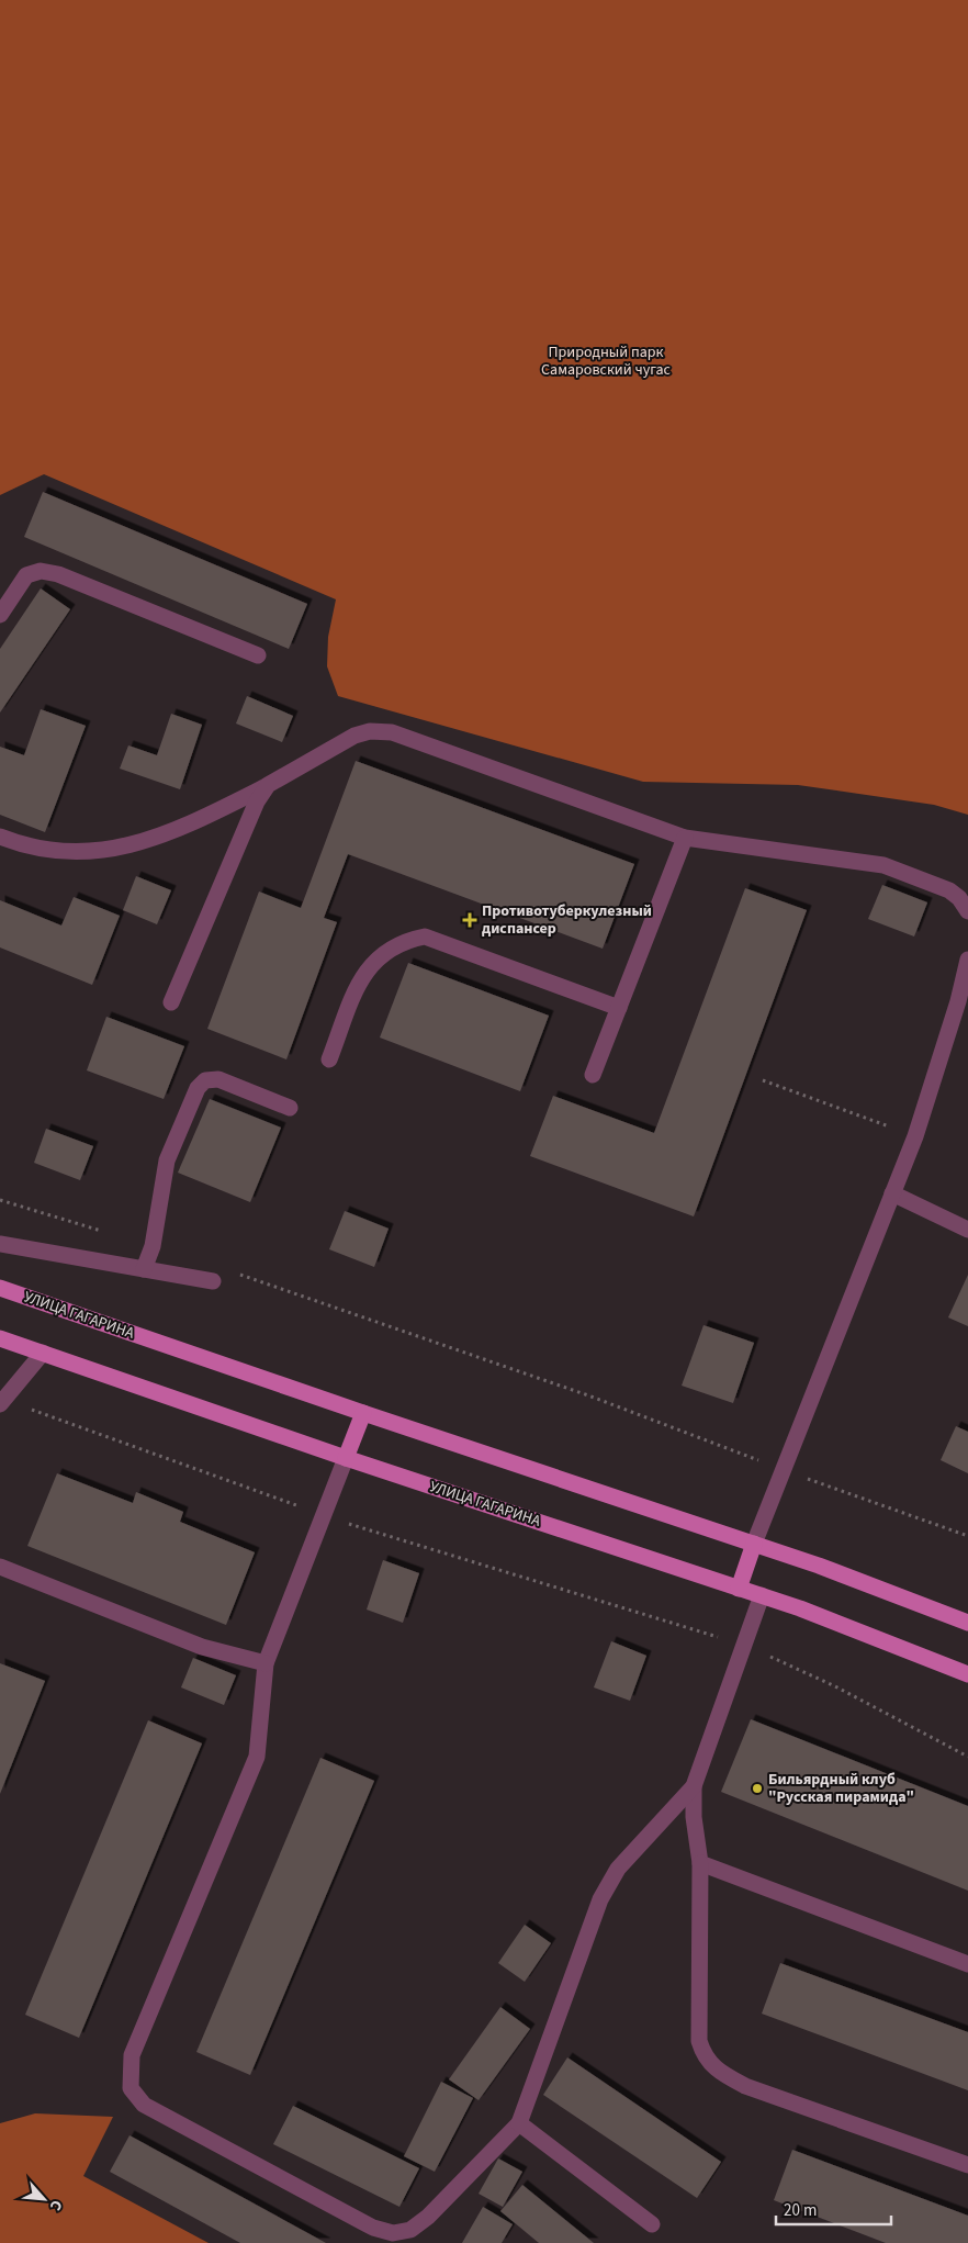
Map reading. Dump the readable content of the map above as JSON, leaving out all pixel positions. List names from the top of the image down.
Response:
{
  "streets": {
    "main road": ["УЛИЦА ГАГАРИНА"]
  },
  "parks": ["Природный парк Самаровский чугас"],
  "places": {
    "health": ["Противотуберкулезный диспансер"],
    "other": ["Бильярдный клуб \"Русская пирамида\""]
  },
  "scale_bar": "20 m",
  "north": "bottom right"
}
